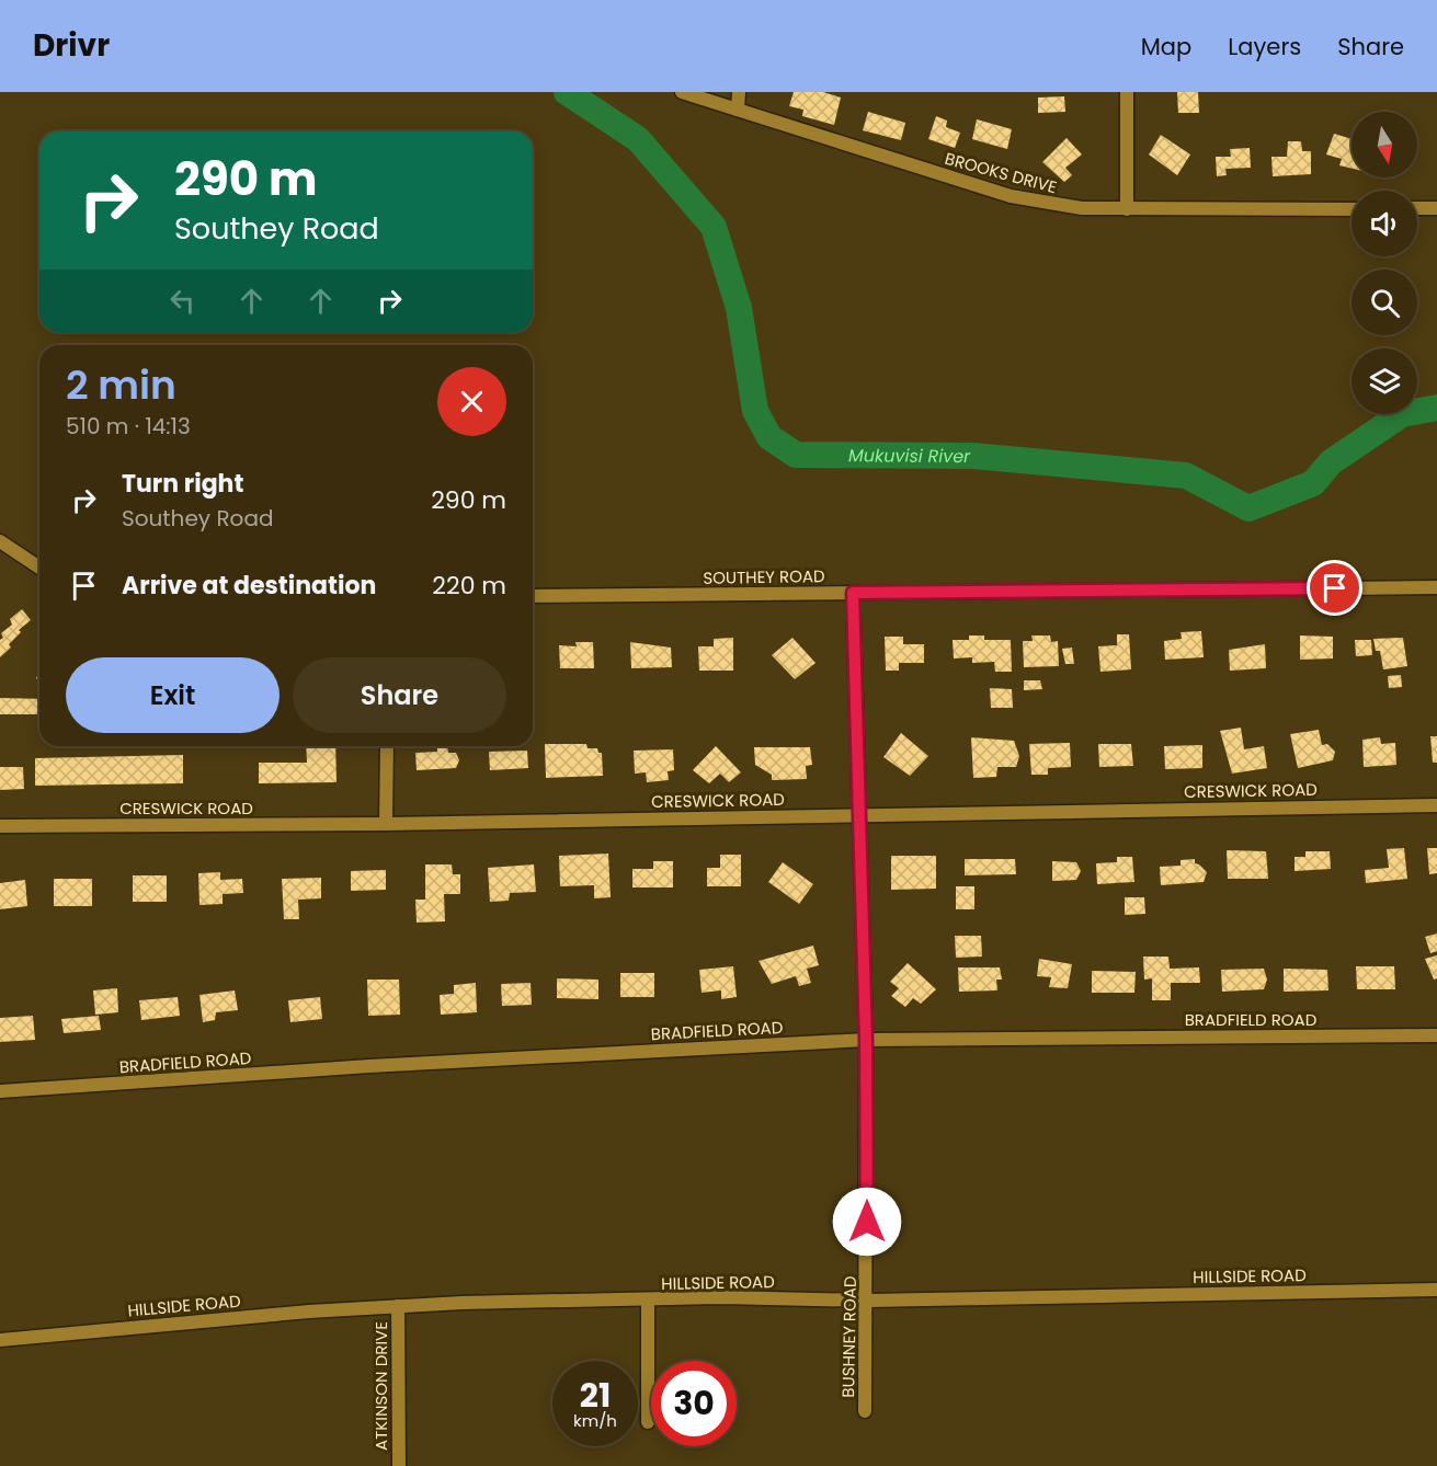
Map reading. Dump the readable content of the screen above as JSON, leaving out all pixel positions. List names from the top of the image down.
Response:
{
  "streets": {
    "street": [
      "BROOKS DRIVE",
      "SOUTHEY ROAD",
      "CRESWICK ROAD",
      "BRADFIELD ROAD",
      "HILLSIDE ROAD",
      "BUSHNEY ROAD",
      "ATKINSON DRIVE"
    ]
  },
  "crossings": [
    ["SOUTHEY ROAD", "BUSHNEY ROAD"],
    ["CRESWICK ROAD", "BUSHNEY ROAD"],
    ["BRADFIELD ROAD", "BUSHNEY ROAD"],
    ["HILLSIDE ROAD", "BUSHNEY ROAD"],
    ["HILLSIDE ROAD", "ATKINSON DRIVE"]
  ],
  "water": ["Mukuvisi River"],
  "north": "bottom",
  "page": {
    "header": "Drivr",
    "nav": ["Map", "Layers", "Share"],
    "turn": ["290 m", "Southey Road"],
    "heading": ["2 min", "510 m · 14:13"],
    "list": [
      {
        "name": "Turn right",
        "note": "Southey Road",
        "value": "290 m"
      },
      {
        "name": "Arrive at destination",
        "value": "220 m"
      }
    ],
    "buttons": ["Exit", "Share"],
    "speed": "21 km/h",
    "limit": "30"
  }
}
